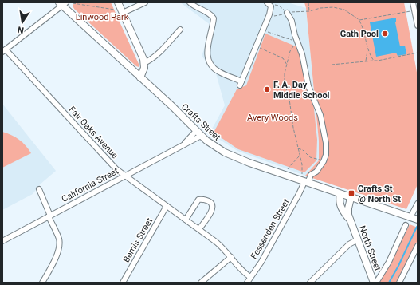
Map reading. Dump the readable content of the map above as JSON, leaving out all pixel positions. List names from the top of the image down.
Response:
{
  "streets": {
    "main road": ["Crafts Street", "North Street"],
    "street": [
      "Fair Oaks Avenue",
      "California Street",
      "Fessenden Street",
      "Bemis Street"
    ]
  },
  "crossings": [
    ["Crafts Street", "California Street"],
    ["Crafts Street", "Fessenden Street"],
    ["Crafts Street", "North Street"],
    ["Fair Oaks Avenue", "California Street"],
    ["Fair Oaks Avenue", "Fessenden Street"],
    ["Fair Oaks Avenue", "Bemis Street"]
  ],
  "parks": ["Linwood Park", "Avery Woods"],
  "places": {
    "other": ["Gath Pool", "F. A. Day Middle School"],
    "transit": ["Crafts St @ North St"]
  },
  "north": "bottom"
}
